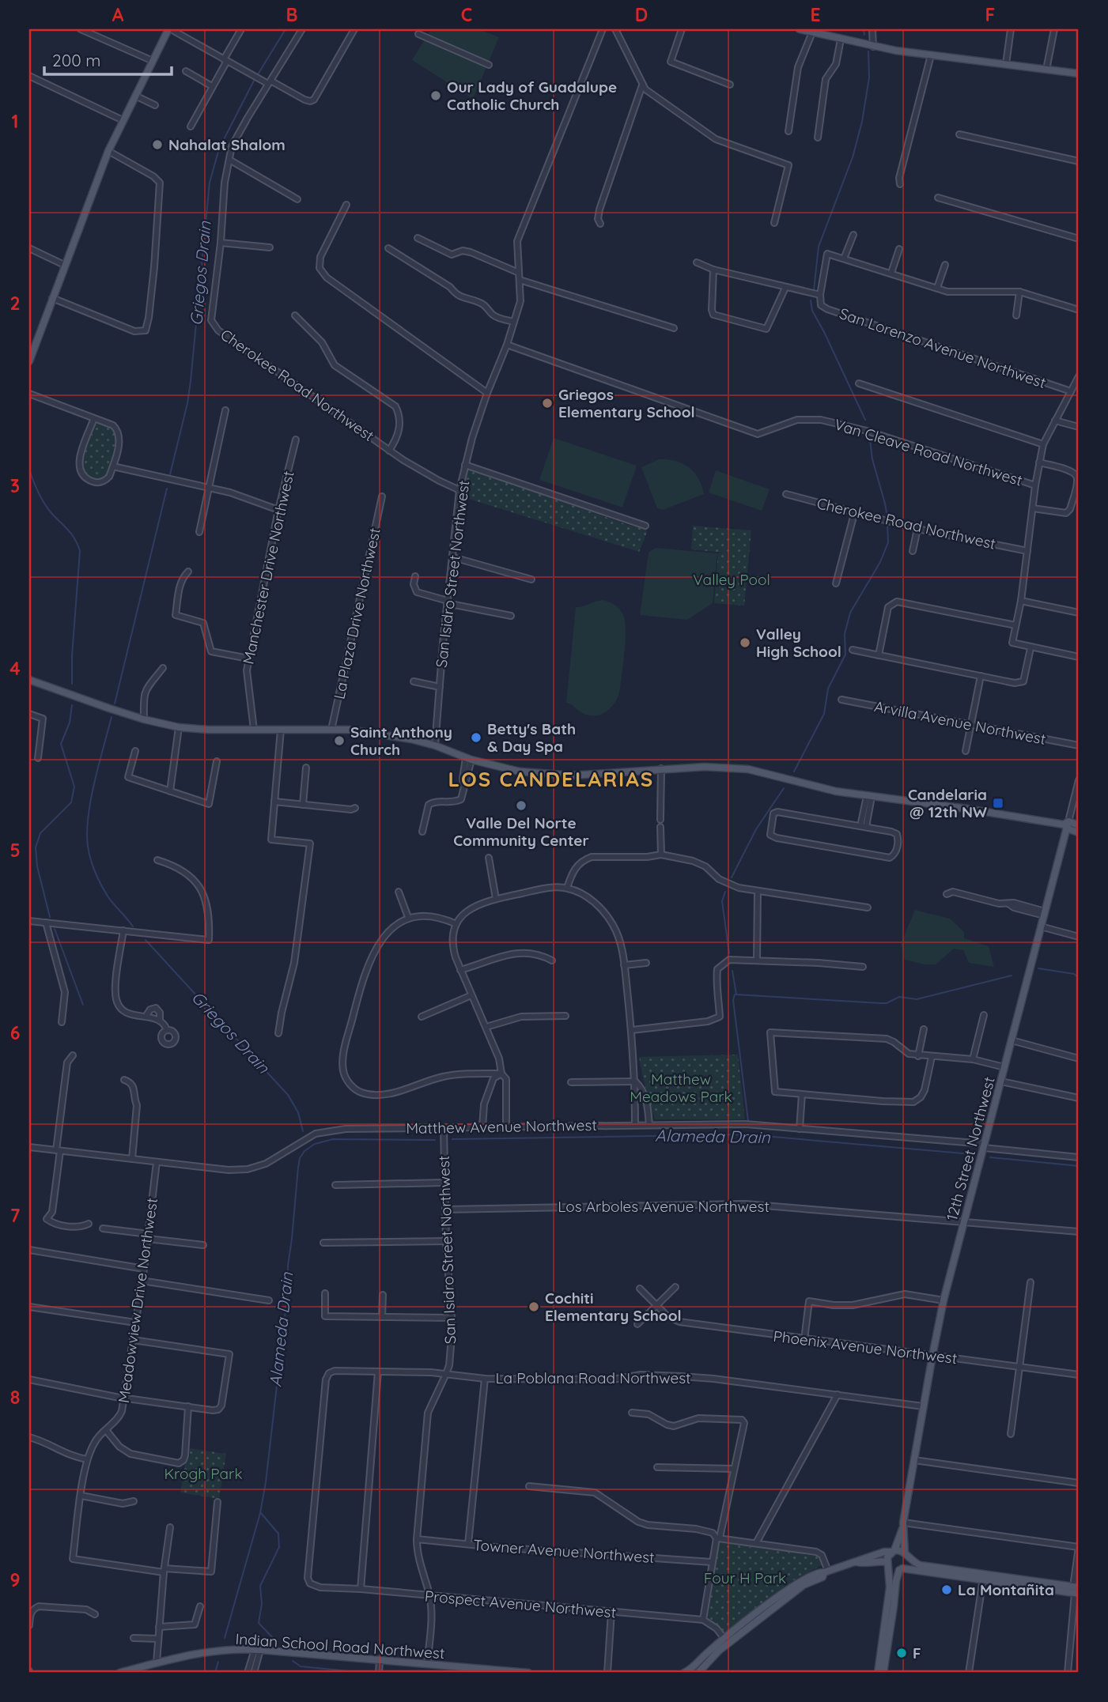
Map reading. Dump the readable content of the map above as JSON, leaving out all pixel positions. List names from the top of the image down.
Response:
{
  "streets": {
    "main road": ["12th Street Northwest", "Indian School Road Northwest"],
    "street": [
      "San Lorenzo Avenue Northwest",
      "Cherokee Road Northwest",
      "Van Cleave Road Northwest",
      "Manchester Drive Northwest",
      "San Isidro Street Northwest",
      "La Plaza Drive Northwest",
      "Arvilla Avenue Northwest",
      "Matthew Avenue Northwest",
      "Los Arboles Avenue Northwest",
      "Meadowview Drive Northwest",
      "Phoenix Avenue Northwest",
      "La Poblana Road Northwest",
      "Towner Avenue Northwest",
      "Prospect Avenue Northwest"
    ]
  },
  "crossings": [
    ["Cherokee Road Northwest", "San Isidro Street Northwest"],
    ["Van Cleave Road Northwest", "San Isidro Street Northwest"],
    ["San Isidro Street Northwest", "Matthew Avenue Northwest"],
    ["San Isidro Street Northwest", "Los Arboles Avenue Northwest"],
    ["San Isidro Street Northwest", "La Poblana Road Northwest"],
    ["San Isidro Street Northwest", "Towner Avenue Northwest"],
    ["San Isidro Street Northwest", "Prospect Avenue Northwest"],
    ["San Isidro Street Northwest", "Indian School Road Northwest"],
    ["Matthew Avenue Northwest", "12th Street Northwest"],
    ["Matthew Avenue Northwest", "Meadowview Drive Northwest"],
    ["12th Street Northwest", "Los Arboles Avenue Northwest"],
    ["12th Street Northwest", "Phoenix Avenue Northwest"],
    ["12th Street Northwest", "La Poblana Road Northwest"],
    ["La Poblana Road Northwest", "Prospect Avenue Northwest"]
  ],
  "districts": ["LOS CANDELARIAS"],
  "water": ["Griegos Drain", "Alameda Drain"],
  "parks": [
    "Valley Pool",
    "Matthew Meadows Park",
    "Krogh Park",
    "Four H Park"
  ],
  "places": {
    "other": [
      "Our Lady of Guadalupe Catholic Church",
      "Nahalat Shalom",
      "Griegos Elementary School",
      "Valley High School",
      "Betty's Bath & Day Spa",
      "Saint Anthony Church",
      "Valle Del Norte Community Center",
      "Cochiti Elementary School",
      "La Montañita",
      "F"
    ],
    "transit": ["Candelaria @ 12th NW"]
  },
  "scale_bar": "200 m",
  "grid": {
    "columns": [
      "A",
      "B",
      "C",
      "D",
      "E",
      "F"
    ],
    "rows": [
      "1",
      "2",
      "3",
      "4",
      "5",
      "6",
      "7",
      "8",
      "9"
    ]
  }
}
